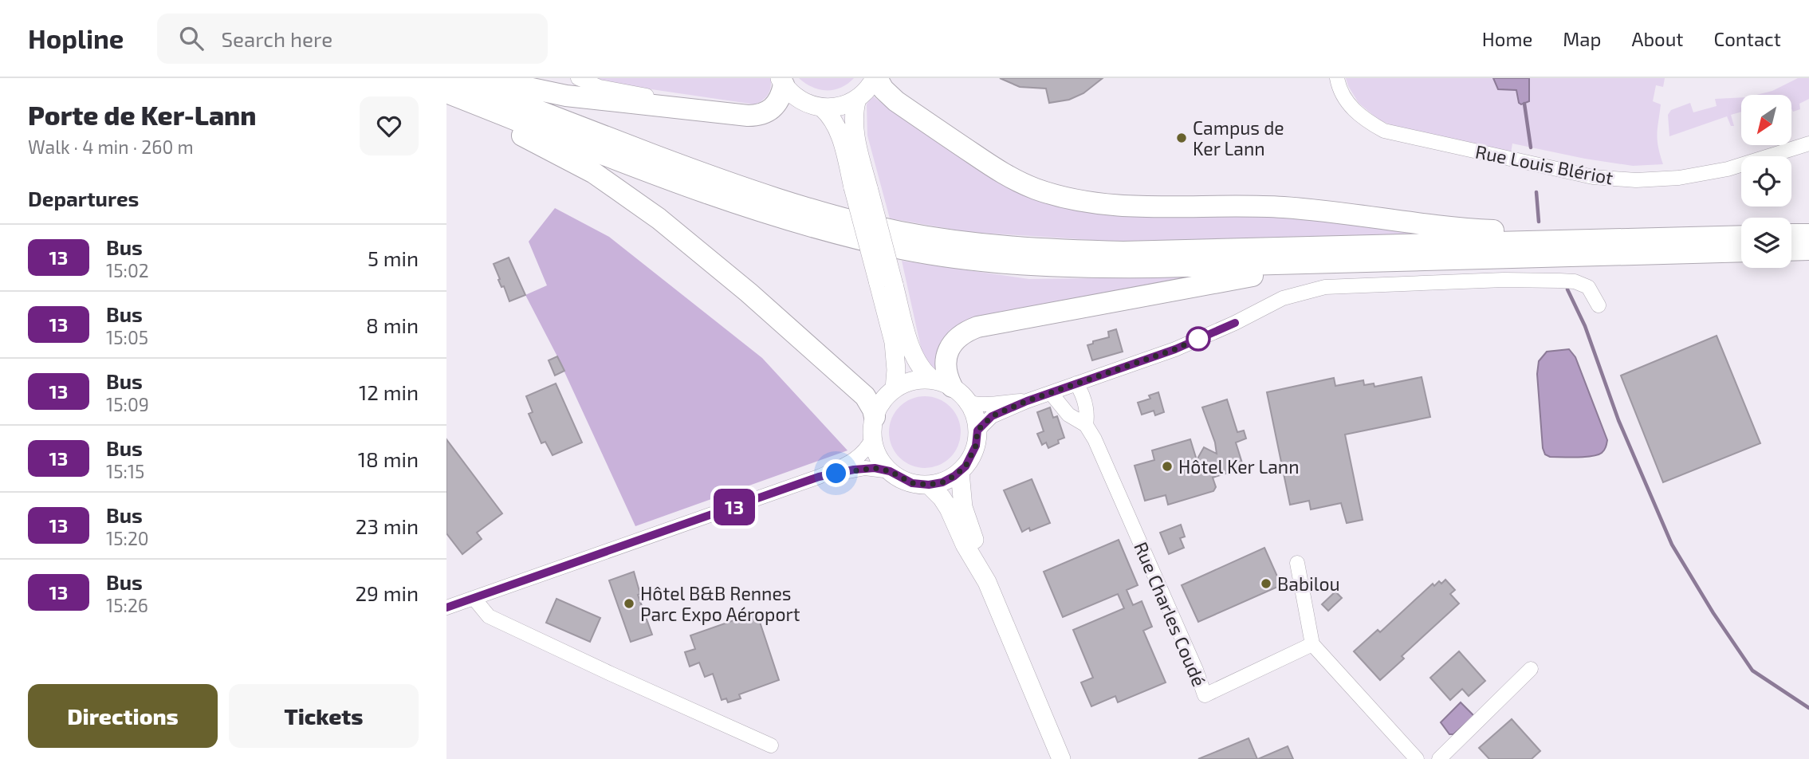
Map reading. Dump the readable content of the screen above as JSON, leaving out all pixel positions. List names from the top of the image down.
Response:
{
  "streets": {
    "street": ["Rue Louis Blériot", "Rue Charles Coudé"]
  },
  "places": [
    "Campus de Ker Lann",
    "Hôtel Ker Lann",
    "Babilou",
    "Hôtel B&B Rennes Parc Expo Aéroport"
  ],
  "lines": ["bus line 13"],
  "north": "bottom left",
  "page": {
    "header": "Hopline",
    "search": "Search here",
    "nav": [
      "Home",
      "Map",
      "About",
      "Contact"
    ],
    "heading": [
      ["Porte de Ker-Lann", "Walk · 4 min · 260 m"],
      "Departures"
    ],
    "on_map": "13",
    "list": [
      {
        "mark": "13",
        "name": "Bus",
        "note": "15:02",
        "value": "5 min"
      },
      {
        "mark": "13",
        "name": "Bus",
        "note": "15:05",
        "value": "8 min"
      },
      {
        "mark": "13",
        "name": "Bus",
        "note": "15:09",
        "value": "12 min"
      },
      {
        "mark": "13",
        "name": "Bus",
        "note": "15:15",
        "value": "18 min"
      },
      {
        "mark": "13",
        "name": "Bus",
        "note": "15:20",
        "value": "23 min"
      },
      {
        "mark": "13",
        "name": "Bus",
        "note": "15:26",
        "value": "29 min"
      }
    ],
    "buttons": ["Directions", "Tickets"]
  }
}
